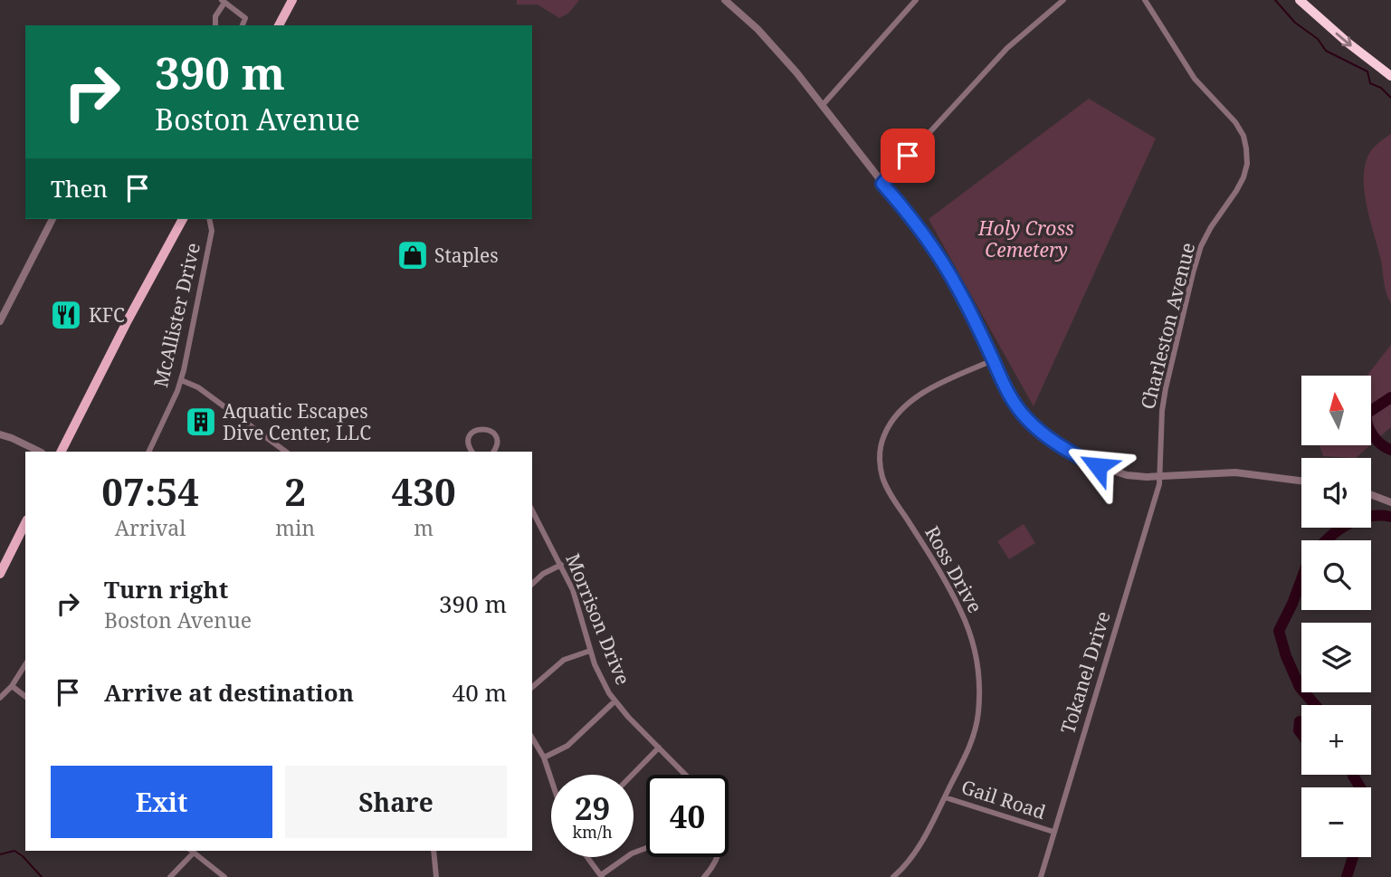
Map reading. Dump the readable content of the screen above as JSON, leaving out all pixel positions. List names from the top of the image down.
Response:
{
  "streets": {
    "street": [
      "McAllister Drive",
      "Charleston Avenue",
      "Ross Drive",
      "Morrison Drive",
      "Tokanel Drive",
      "Gail Road"
    ]
  },
  "crossings": [
    ["Charleston Avenue", "Tokanel Drive"],
    ["Ross Drive", "Gail Road"],
    ["Tokanel Drive", "Gail Road"]
  ],
  "parks": ["Holy Cross Cemetery"],
  "places": {
    "shop": ["Staples"],
    "restaurant": ["KFC"],
    "building": ["Aquatic Escapes Dive Center, LLC"]
  },
  "north": "top",
  "page": {
    "turn": ["390 m", "Boston Avenue"],
    "then": "Then",
    "map_buttons": ["+", "−"],
    "eta": [
      "07:54",
      "Arrival",
      "2",
      "min",
      "430",
      "m"
    ],
    "list": [
      {
        "name": "Turn right",
        "note": "Boston Avenue",
        "value": "390 m"
      },
      {
        "name": "Arrive at destination",
        "value": "40 m"
      }
    ],
    "buttons": ["Exit", "Share"],
    "speed": "29 km/h",
    "limit": "40"
  }
}
